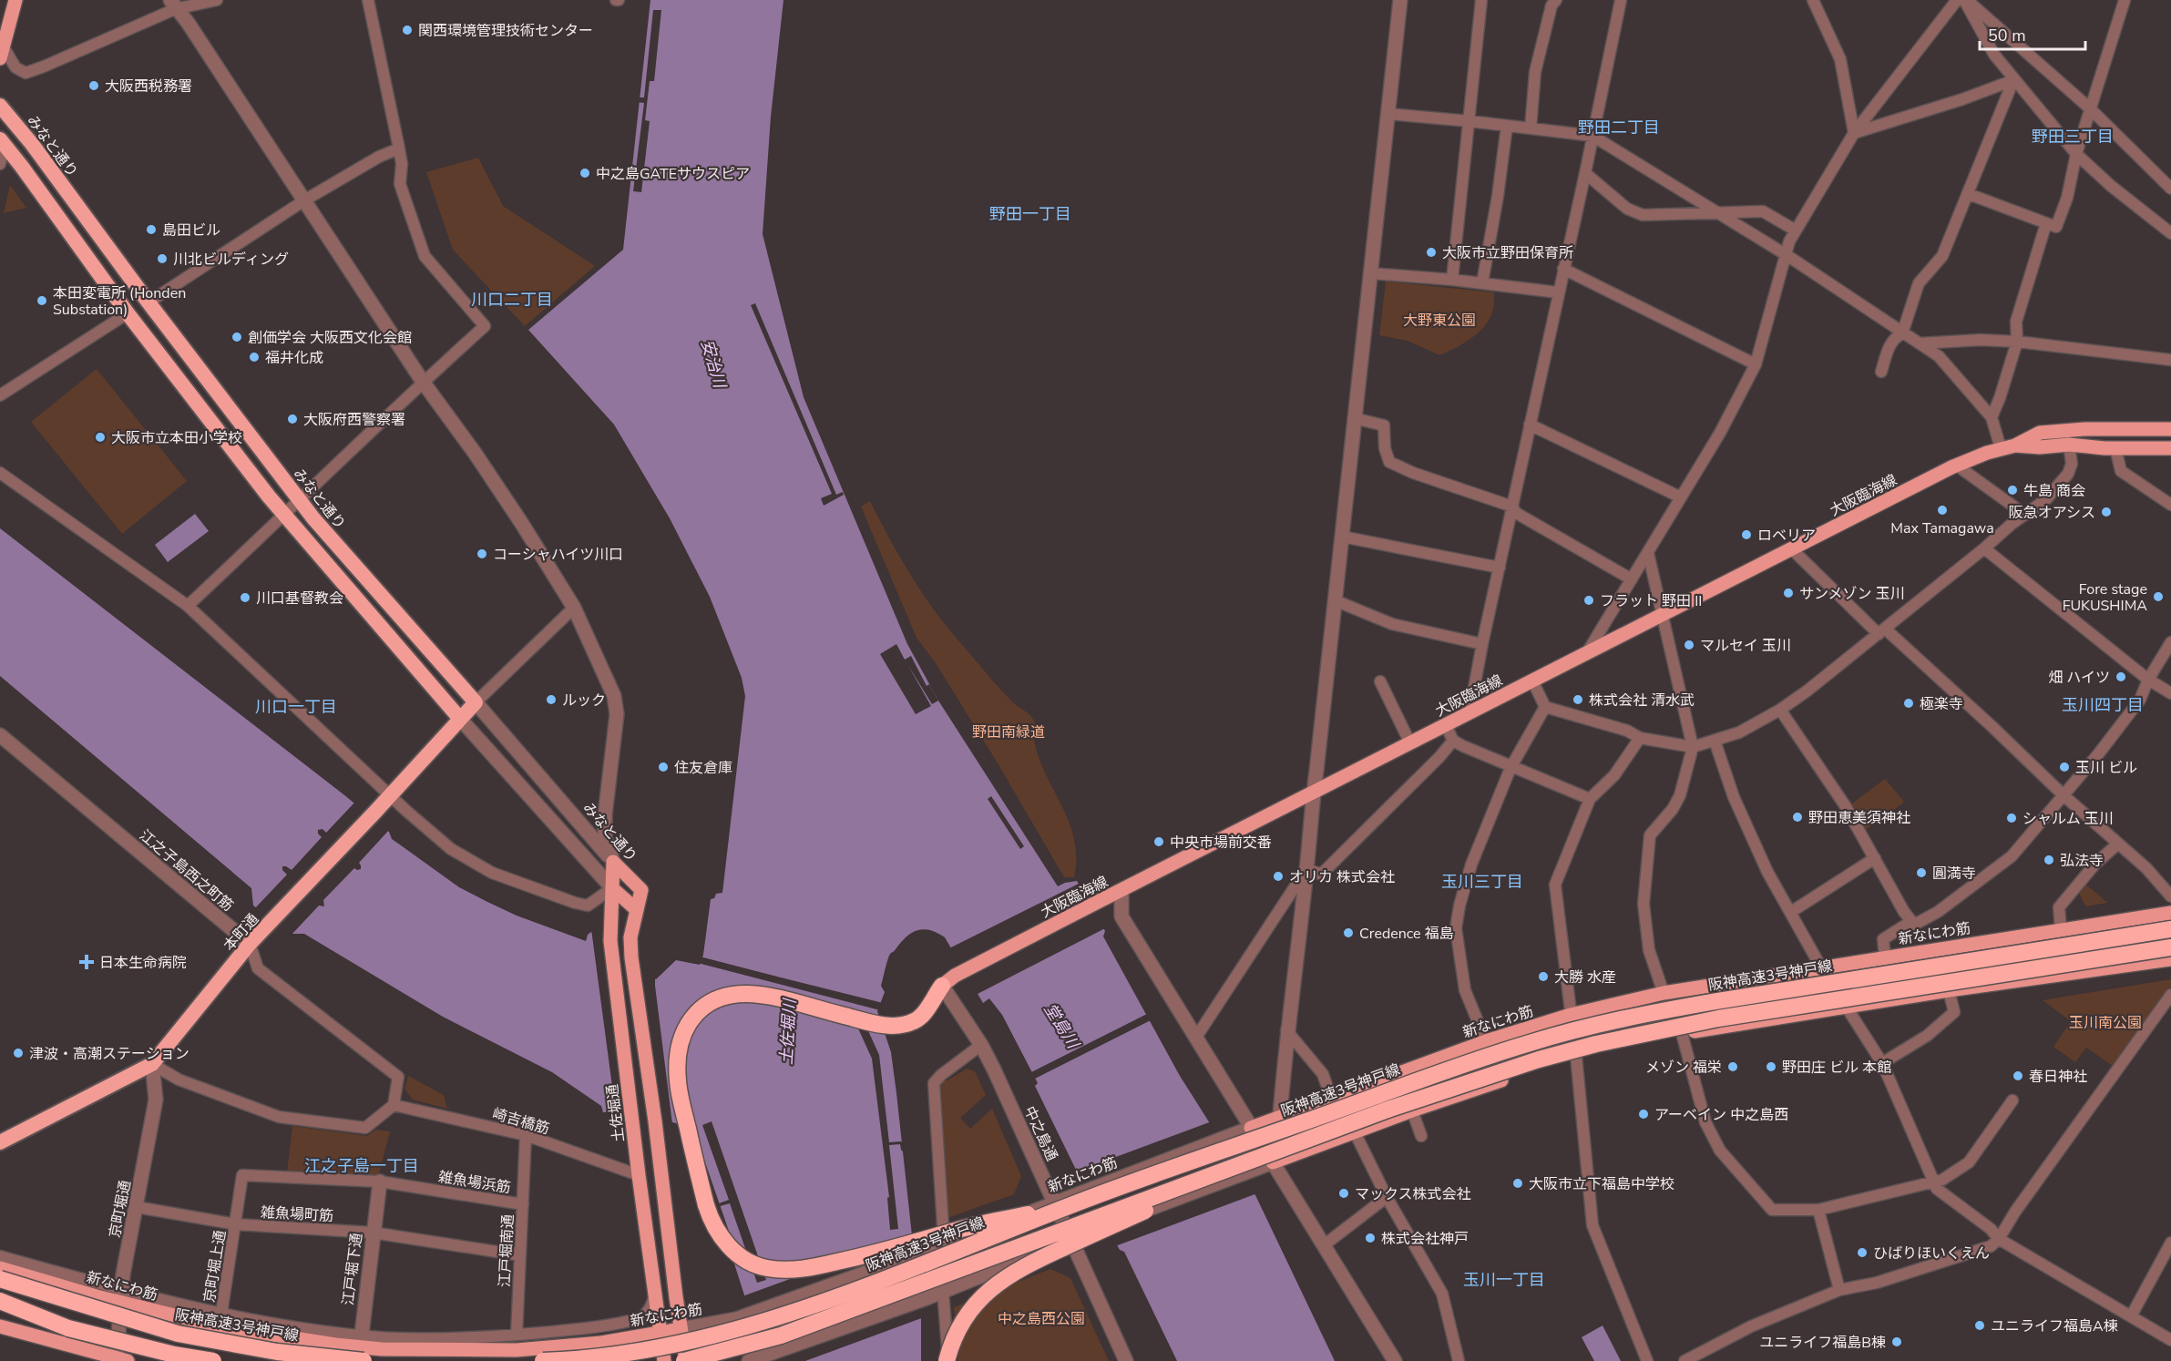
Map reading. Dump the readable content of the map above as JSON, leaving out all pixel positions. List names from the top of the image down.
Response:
{
  "streets": {
    "highway": ["みなと通り", "本町通", "阪神高速3号神戸線"],
    "main road": ["大阪臨海線", "新なにわ筋", "土佐堀通"],
    "street": [
      "江之子島西之町筋",
      "崎吉橋筋",
      "中之島通",
      "雑魚場浜筋",
      "京町堀通",
      "雑魚場町筋",
      "江戸堀南通",
      "京町堀上通",
      "江戸堀下通"
    ]
  },
  "crossings": [
    ["みなと通り", "本町通"],
    ["みなと通り", "土佐堀通"],
    ["大阪臨海線", "中之島通"],
    ["江之子島西之町筋", "本町通"],
    ["本町通", "京町堀通"],
    ["新なにわ筋", "阪神高速3号神戸線"],
    ["新なにわ筋", "土佐堀通"],
    ["新なにわ筋", "中之島通"],
    ["新なにわ筋", "京町堀通"],
    ["新なにわ筋", "江戸堀下通"],
    ["阪神高速3号神戸線", "中之島通"],
    ["阪神高速3号神戸線", "江戸堀下通"],
    ["土佐堀通", "崎吉橋筋"],
    ["崎吉橋筋", "江戸堀南通"],
    ["雑魚場浜筋", "雑魚場町筋"],
    ["雑魚場浜筋", "江戸堀南通"],
    ["雑魚場浜筋", "京町堀上通"],
    ["雑魚場浜筋", "江戸堀下通"],
    ["京町堀通", "雑魚場町筋"],
    ["雑魚場町筋", "江戸堀南通"],
    ["雑魚場町筋", "京町堀上通"],
    ["雑魚場町筋", "江戸堀下通"]
  ],
  "districts": [
    "野田二丁目",
    "野田三丁目",
    "野田一丁目",
    "川口二丁目",
    "玉川四丁目",
    "川口一丁目",
    "玉川三丁目",
    "江之子島一丁目",
    "玉川一丁目"
  ],
  "water": ["安治川", "堂島川", "土佐堀川"],
  "parks": [
    "大野東公園",
    "野田南緑道",
    "玉川南公園",
    "中之島西公園"
  ],
  "places": {
    "other": [
      "関西環境管理技術センター",
      "大阪西税務署",
      "中之島GATEサウスピア",
      "島田ビル",
      "大阪市立野田保育所",
      "川北ビルディング",
      "本田変電所 (Honden Substation)",
      "創価学会 大阪西文化会館",
      "福井化成",
      "大阪府西警察署",
      "大阪市立本田小学校",
      "牛島 商会",
      "Max Tamagawa",
      "阪急オアシス",
      "ロベリア",
      "コーシャハイツ川口",
      "サンメゾン 玉川",
      "Fore stage FUKUSHIMA",
      "川口基督教会",
      "フラット 野田 II",
      "マルセイ 玉川",
      "畑 ハイツ",
      "ルック",
      "株式会社 清水武",
      "極楽寺",
      "住友倉庫",
      "玉川 ビル",
      "野田恵美須神社",
      "シャルム 玉川",
      "中央市場前交番",
      "弘法寺",
      "圓満寺",
      "オリカ 株式会社",
      "Credence 福島",
      "大勝 水産",
      "津波・高潮ステーション",
      "メゾン 福栄",
      "野田庄 ビル 本館",
      "春日神社",
      "アーベイン 中之島西",
      "大阪市立下福島中学校",
      "マックス株式会社",
      "株式会社神戸",
      "ひばりほいくえん",
      "ユニライフ福島A棟",
      "ユニライフ福島B棟"
    ],
    "health": ["日本生命病院"]
  },
  "scale_bar": "50 m"
}
